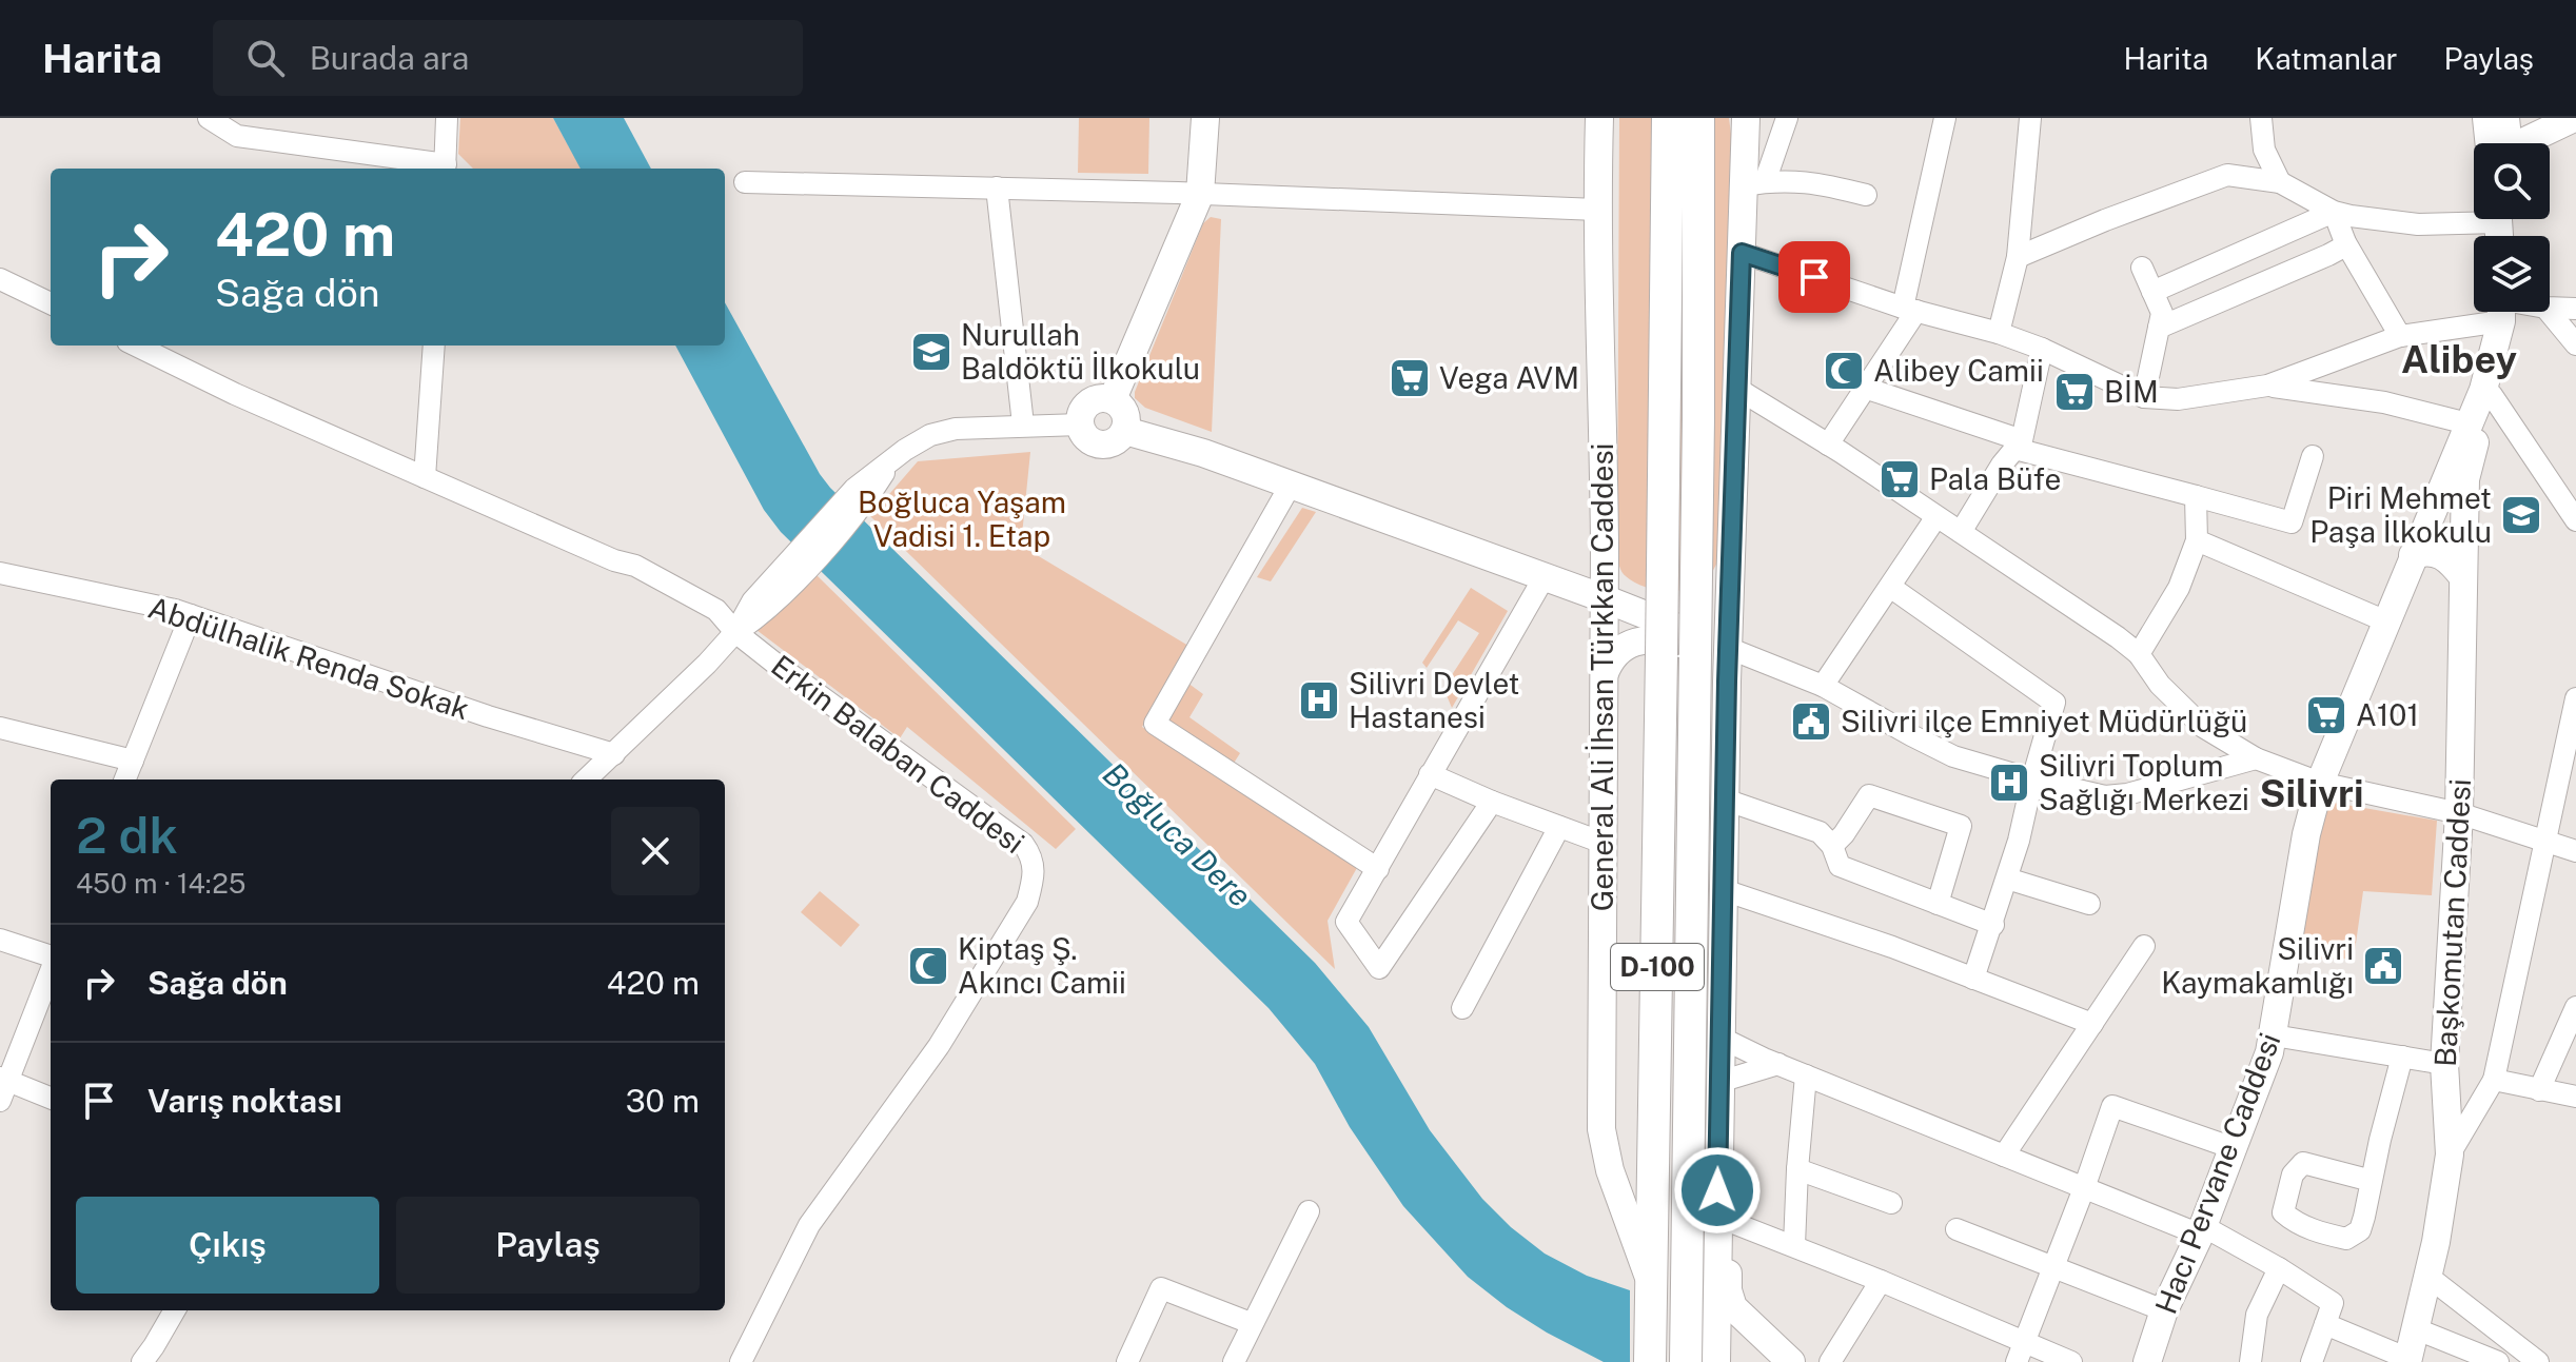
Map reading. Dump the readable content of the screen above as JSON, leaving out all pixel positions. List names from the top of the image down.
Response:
{
  "streets": {
    "highway": ["D-100"],
    "main road": ["General Ali İhsan Türkkan Caddesi", "Başkomutan Caddesi", "Hacı Pervane Caddesi"],
    "street": ["Abdülhalik Renda Sokak", "Erkin Balaban Caddesi"]
  },
  "crossings": [
    ["General Ali İhsan Türkkan Caddesi", "D-100"],
    ["Başkomutan Caddesi", "Hacı Pervane Caddesi"]
  ],
  "districts": ["Alibey", "Silivri"],
  "water": ["Boğluca Dere"],
  "parks": ["Boğluca Yaşam Vadisi 1. Etap"],
  "places": {
    "school or university": ["Nurullah Baldöktü İlkokulu", "Piri Mehmet Paşa İlkokulu"],
    "mosque": ["Alibey Camii", "Kiptaş Ş. Akıncı Camii"],
    "supermarket": [
      "Vega AVM",
      "BİM",
      "Pala Büfe",
      "A101"
    ],
    "hospital": ["Silivri Devlet Hastanesi", "Silivri Toplum Sağlığı Merkezi"],
    "public building": ["Silivri ilçe Emniyet Müdürlüğü", "Silivri Kaymakamlığı"]
  },
  "page": {
    "header": "Harita",
    "search": "Burada ara",
    "nav": ["Harita", "Katmanlar", "Paylaş"],
    "turn": ["420 m", "Sağa dön"],
    "heading": ["2 dk", "450 m · 14:25"],
    "list": [
      {
        "name": "Sağa dön",
        "value": "420 m"
      },
      {
        "name": "Varış noktası",
        "value": "30 m"
      }
    ],
    "buttons": ["Çıkış", "Paylaş"]
  }
}
